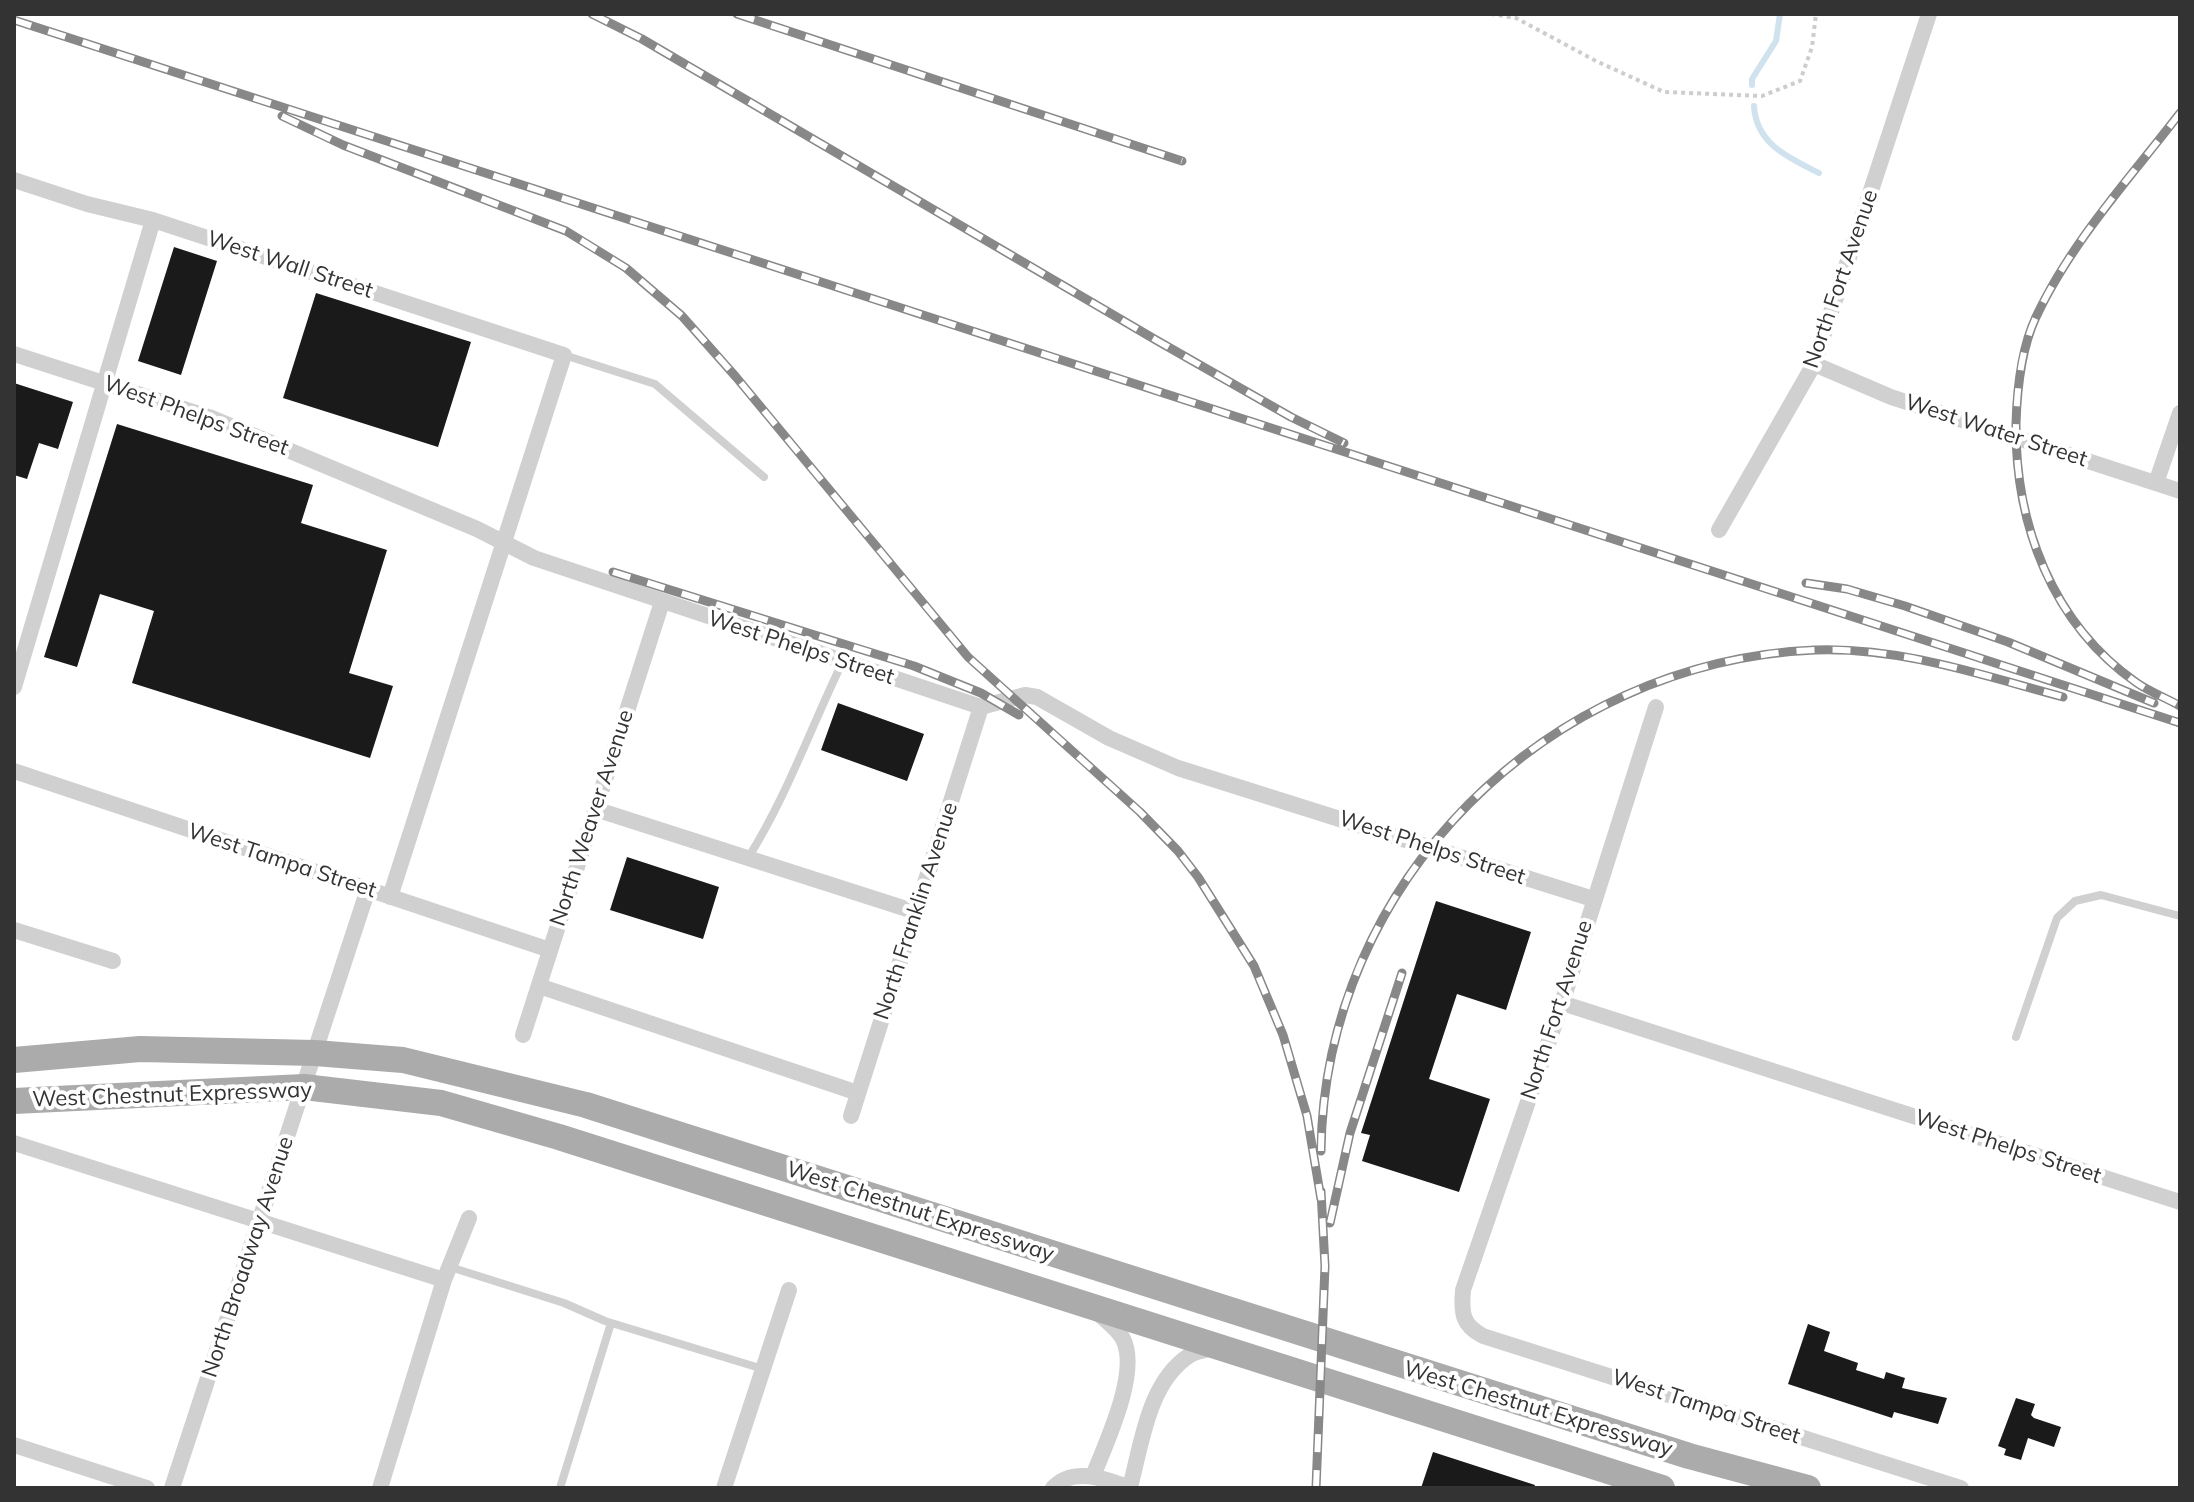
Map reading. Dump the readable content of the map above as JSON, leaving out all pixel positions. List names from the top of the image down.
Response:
{
  "streets": {
    "main road": ["West Chestnut Expressway"],
    "street": [
      "West Wall Street",
      "North Fort Avenue",
      "West Phelps Street",
      "West Water Street",
      "North Weaver Avenue",
      "West Tampa Street",
      "North Franklin Avenue",
      "North Broadway Avenue"
    ]
  },
  "crossings": [
    ["North Fort Avenue", "West Phelps Street"],
    ["North Fort Avenue", "West Water Street"],
    ["North Fort Avenue", "West Tampa Street"],
    ["West Phelps Street", "North Weaver Avenue"],
    ["West Phelps Street", "North Franklin Avenue"],
    ["North Weaver Avenue", "West Tampa Street"],
    ["West Tampa Street", "North Broadway Avenue"],
    ["West Chestnut Expressway", "North Broadway Avenue"]
  ]
}
